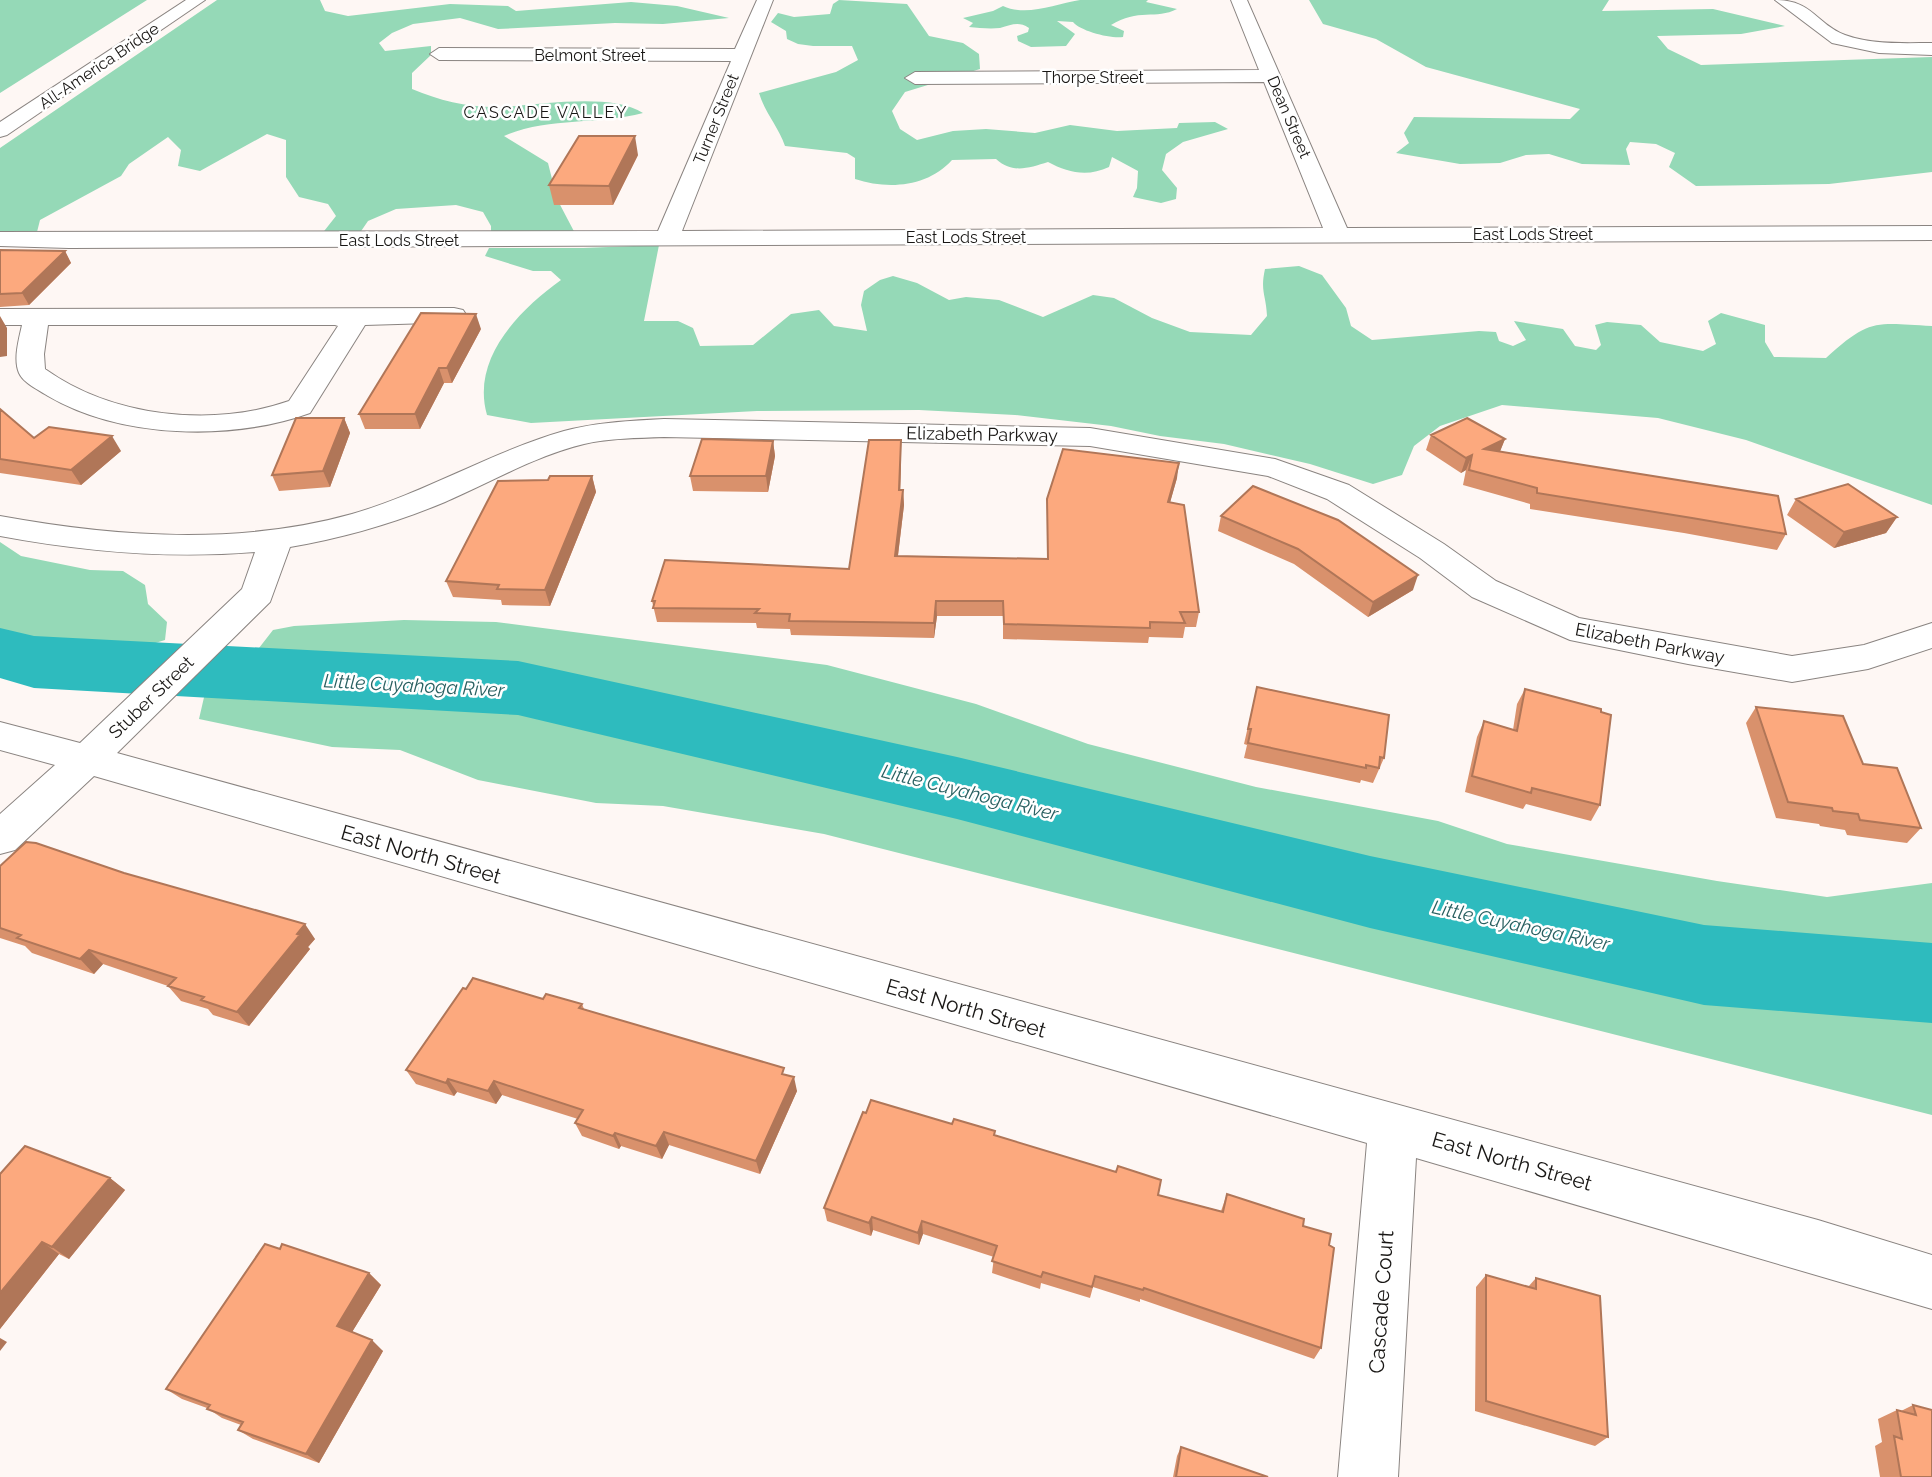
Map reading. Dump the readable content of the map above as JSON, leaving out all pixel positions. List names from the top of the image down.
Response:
{
  "streets": {
    "street": [
      "Belmont Street",
      "All-America Bridge",
      "Thorpe Street",
      "Dean Street",
      "Turner Street",
      "East Lods Street",
      "Elizabeth Parkway",
      "Stuber Street",
      "East North Street",
      "Cascade Court"
    ]
  },
  "crossings": [
    ["Belmont Street", "Turner Street"],
    ["Thorpe Street", "Dean Street"],
    ["Dean Street", "East Lods Street"],
    ["Turner Street", "East Lods Street"],
    ["Elizabeth Parkway", "Stuber Street"],
    ["Stuber Street", "East North Street"],
    ["East North Street", "Cascade Court"]
  ],
  "districts": ["CASCADE VALLEY"],
  "water": ["Little Cuyahoga River"]
}
